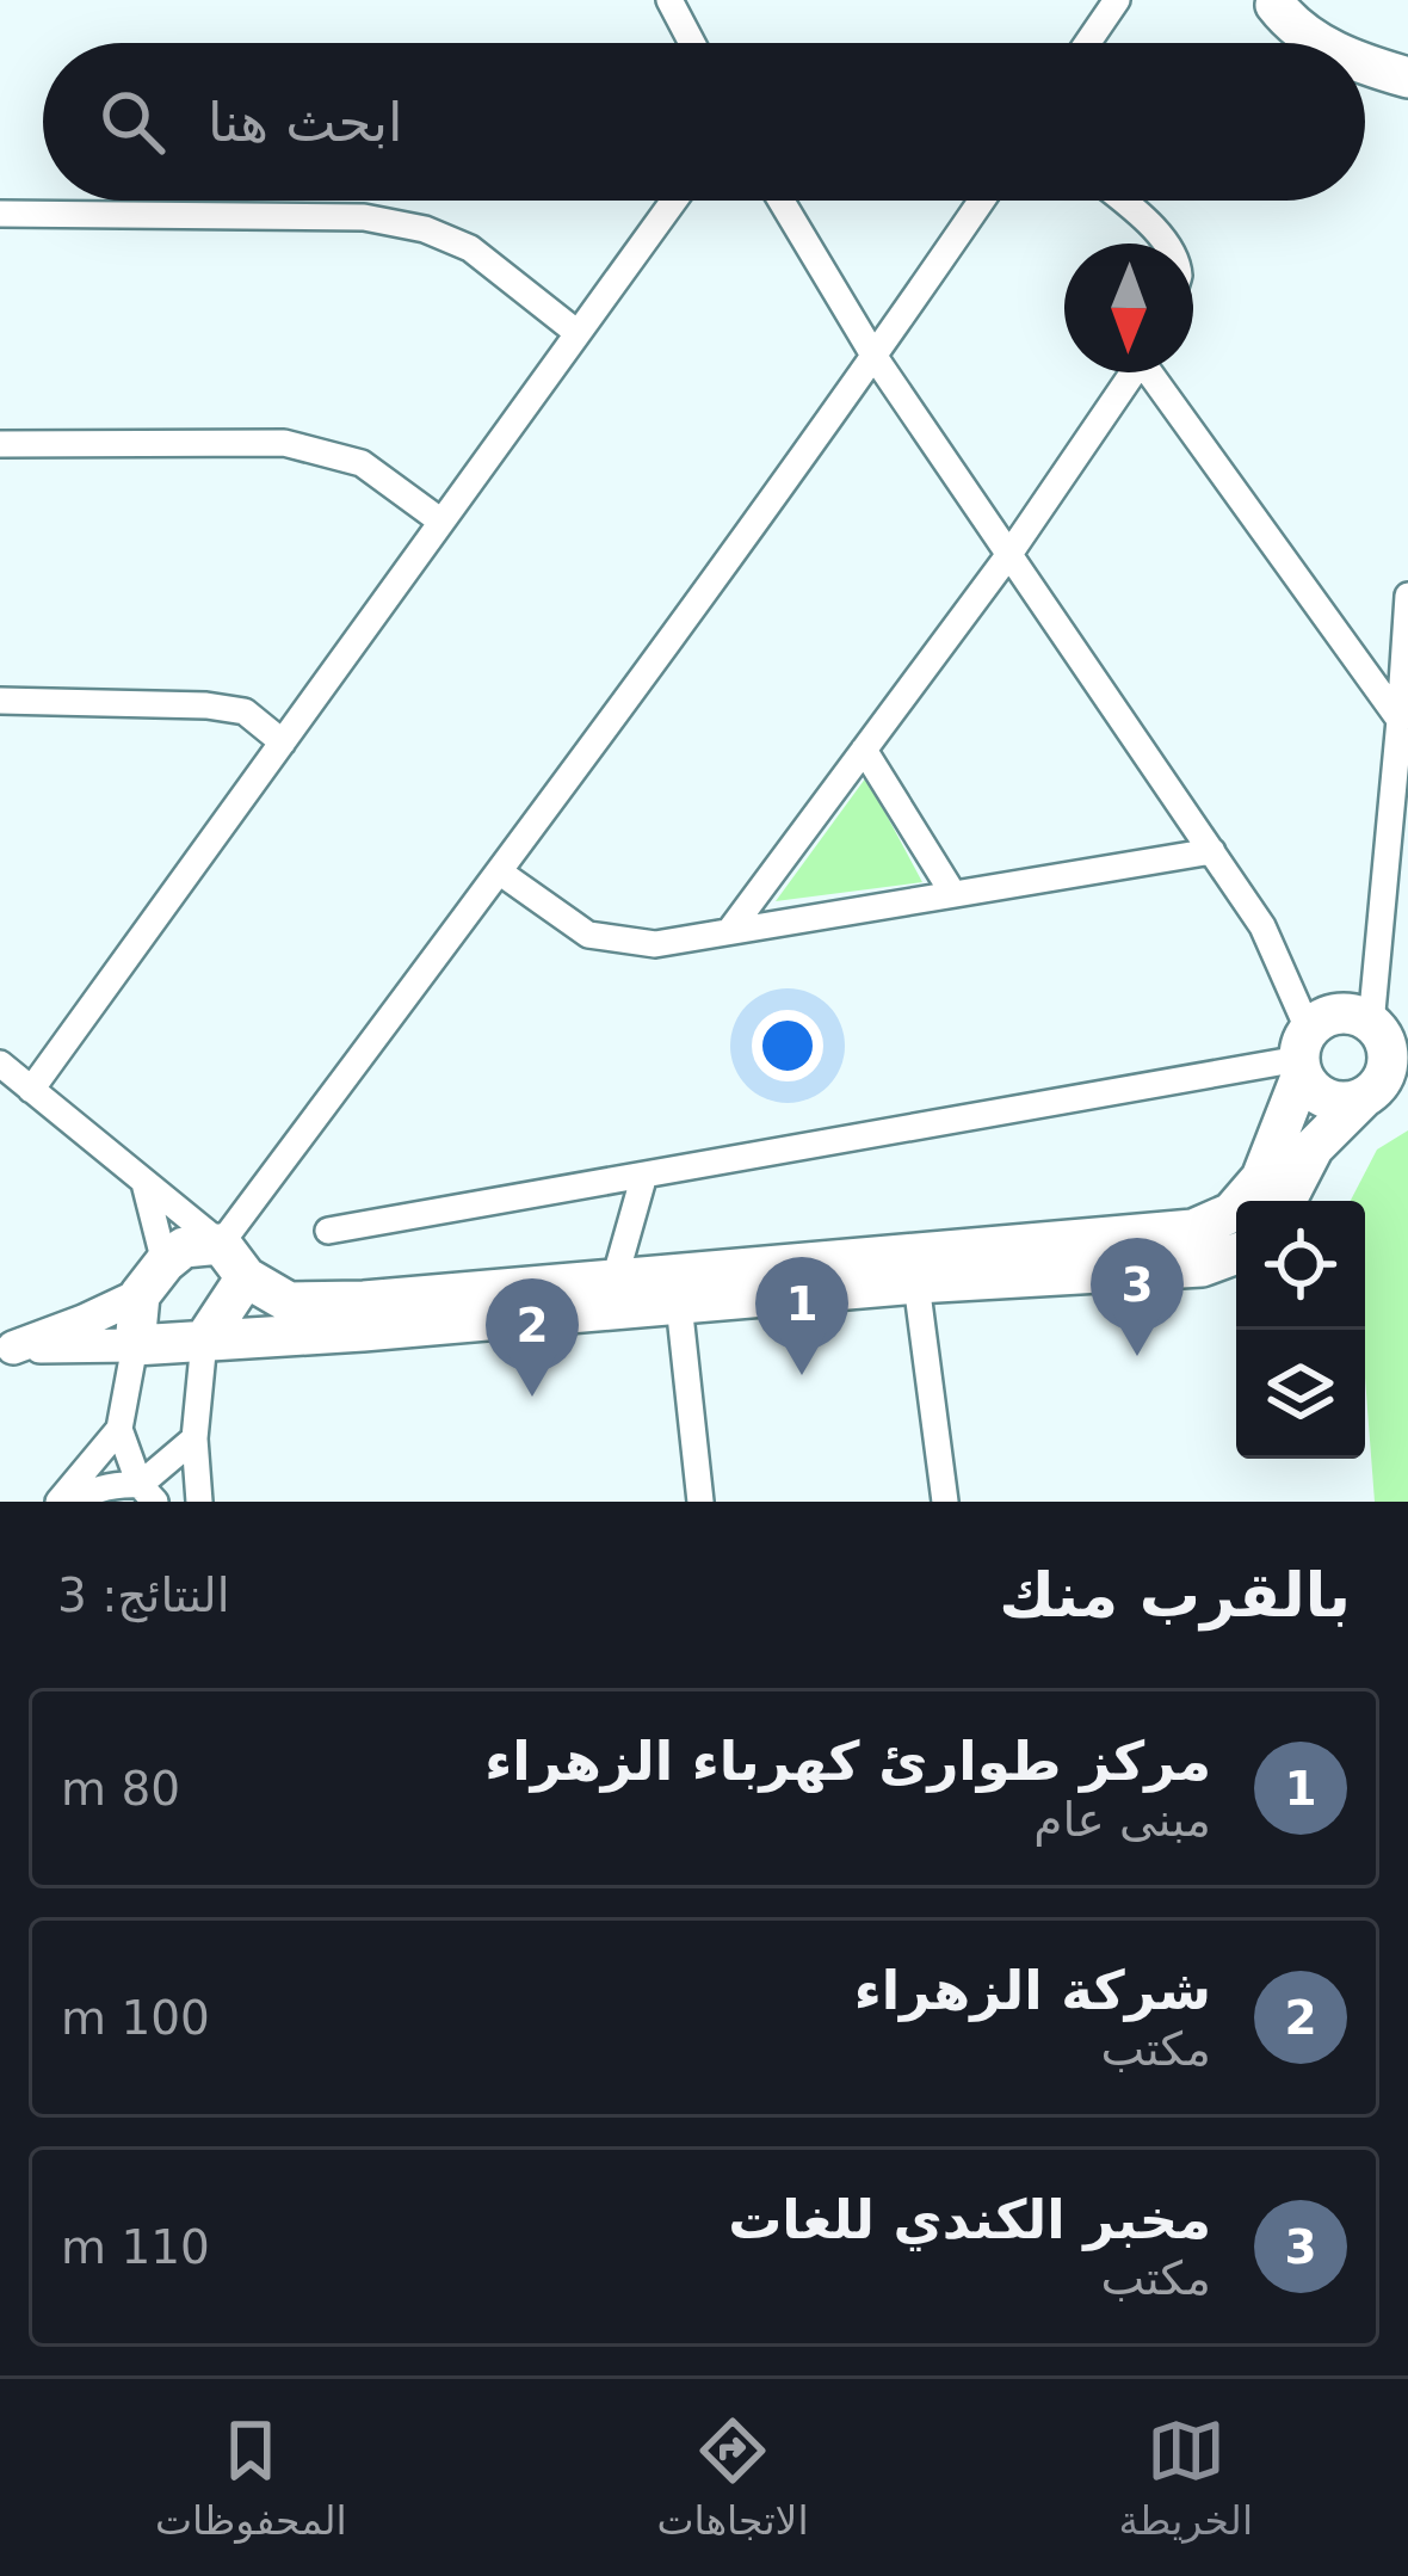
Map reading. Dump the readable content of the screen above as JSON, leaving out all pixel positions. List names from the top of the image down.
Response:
{
  "north": "bottom",
  "page": {
    "search": "ابحث هنا",
    "pins": ["3", "1", "2"],
    "heading": ["بالقرب منك", "النتائج: 3"],
    "list": [
      {
        "mark": "1",
        "name": "مركز طوارئ كهرباء الزهراء",
        "note": "مبنى عام",
        "value": "80 m"
      },
      {
        "mark": "2",
        "name": "شركة الزهراء",
        "note": "مكتب",
        "value": "100 m"
      },
      {
        "mark": "3",
        "name": "مخبر الكندي للغات",
        "note": "مكتب",
        "value": "110 m"
      }
    ],
    "nav": ["الخريطة", "الاتجاهات", "المحفوظات"]
  }
}
